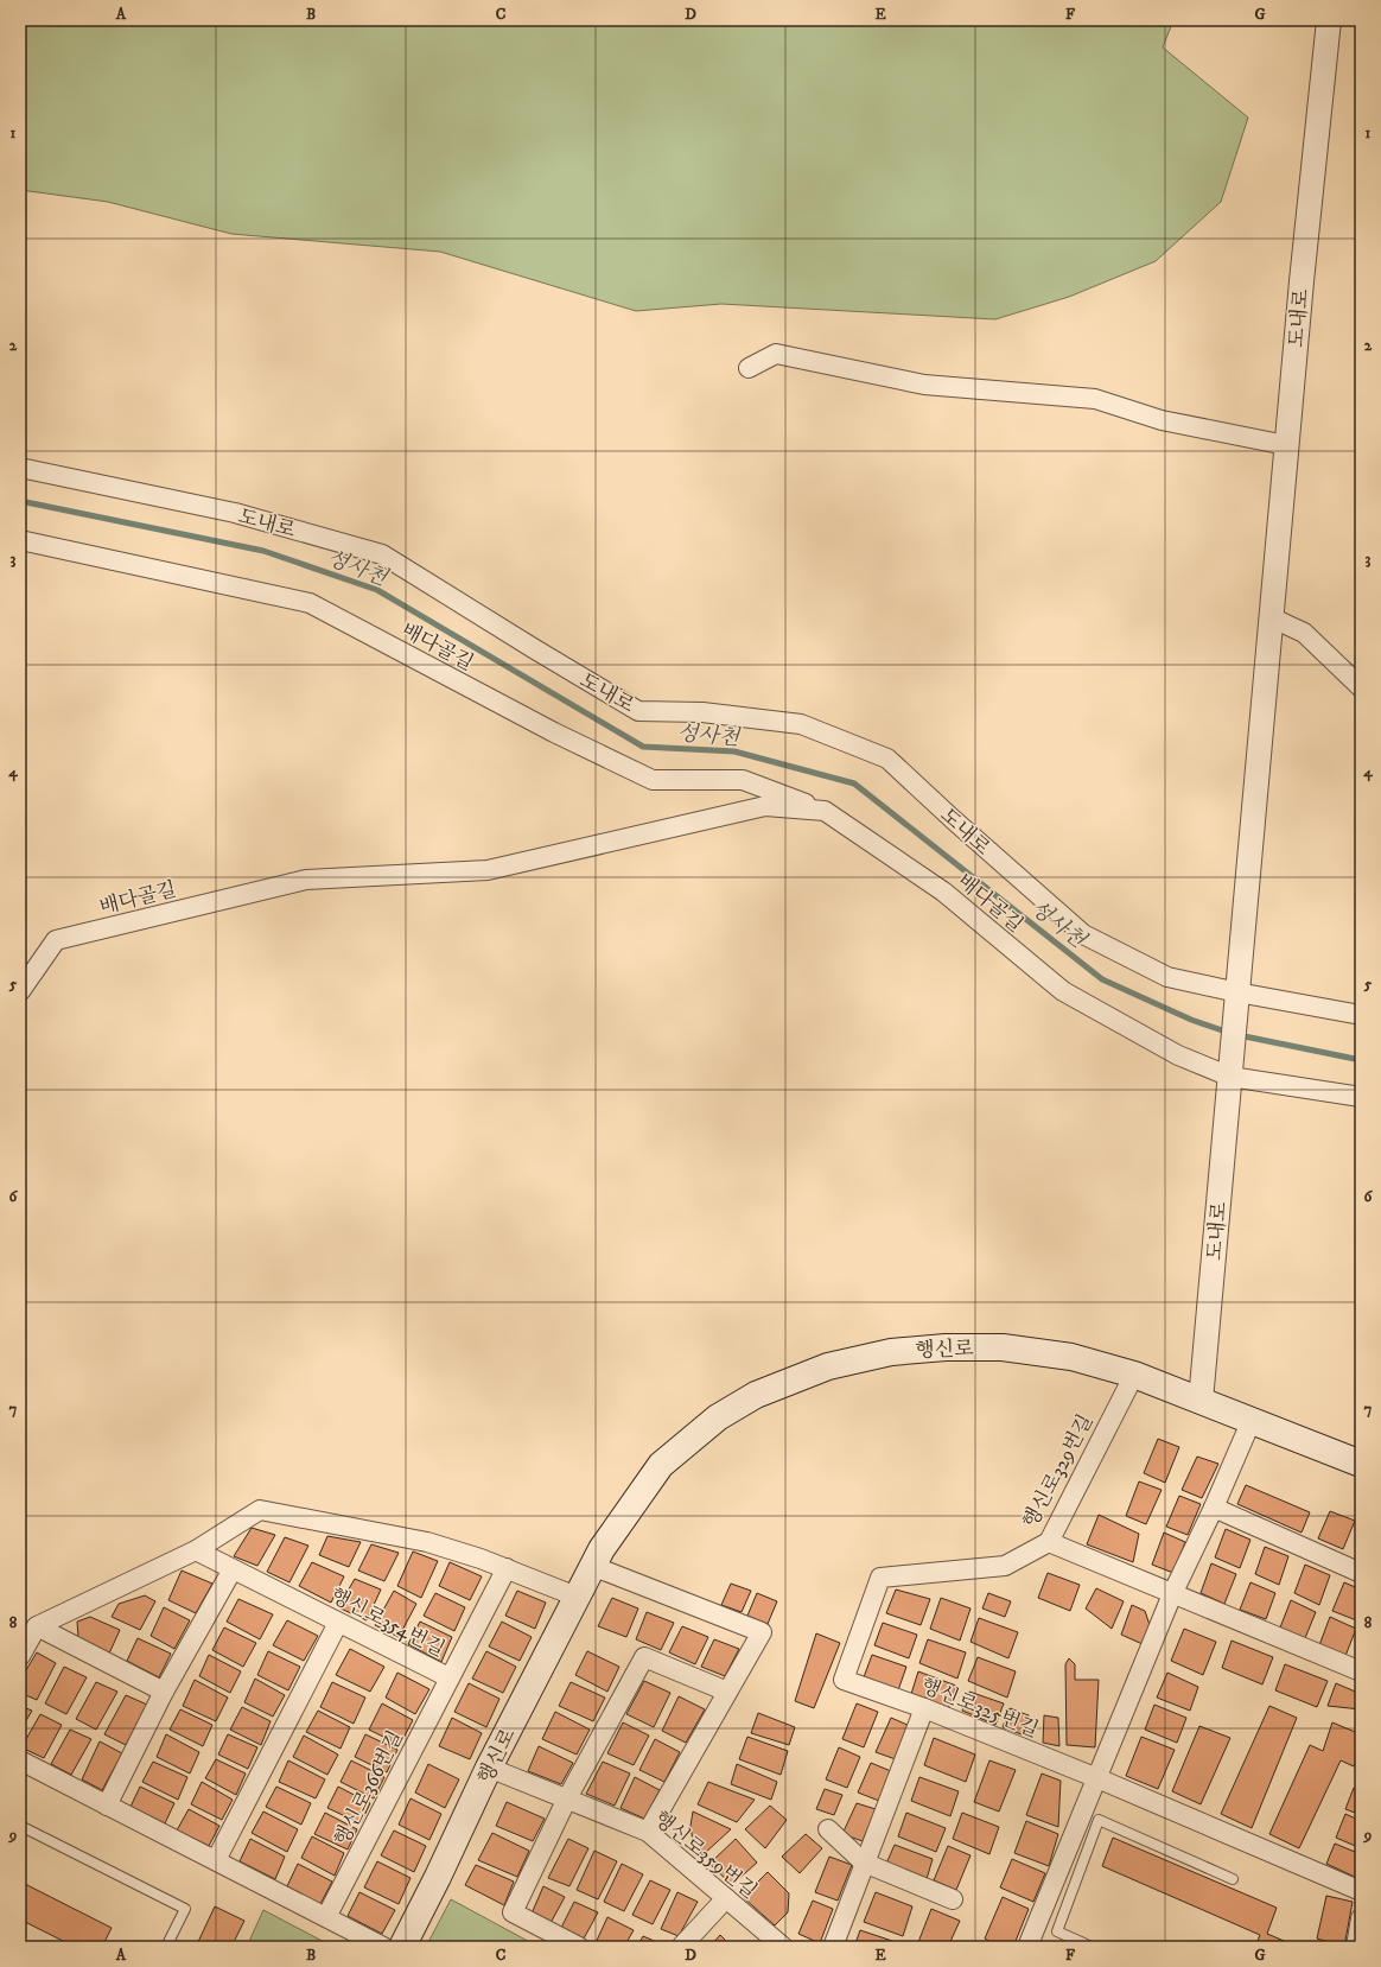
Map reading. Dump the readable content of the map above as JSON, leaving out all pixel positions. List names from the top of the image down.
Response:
{
  "streets": {
    "main road": ["행신로"],
    "street": [
      "도내로",
      "배다골길",
      "행신로329번길",
      "행신로354번길",
      "행신로325번길",
      "행신로366번길",
      "행신로359번길"
    ]
  },
  "crossings": [
    ["도내로", "배다골길"],
    ["도내로", "행신로"],
    ["행신로", "행신로329번길"],
    ["행신로", "행신로359번길"],
    ["행신로329번길", "행신로325번길"],
    ["행신로354번길", "행신로366번길"]
  ],
  "water": ["성사천"],
  "grid": {
    "columns": [
      "A",
      "B",
      "C",
      "D",
      "E",
      "F",
      "G"
    ],
    "rows": [
      "1",
      "2",
      "3",
      "4",
      "5",
      "6",
      "7",
      "8",
      "9"
    ]
  }
}
